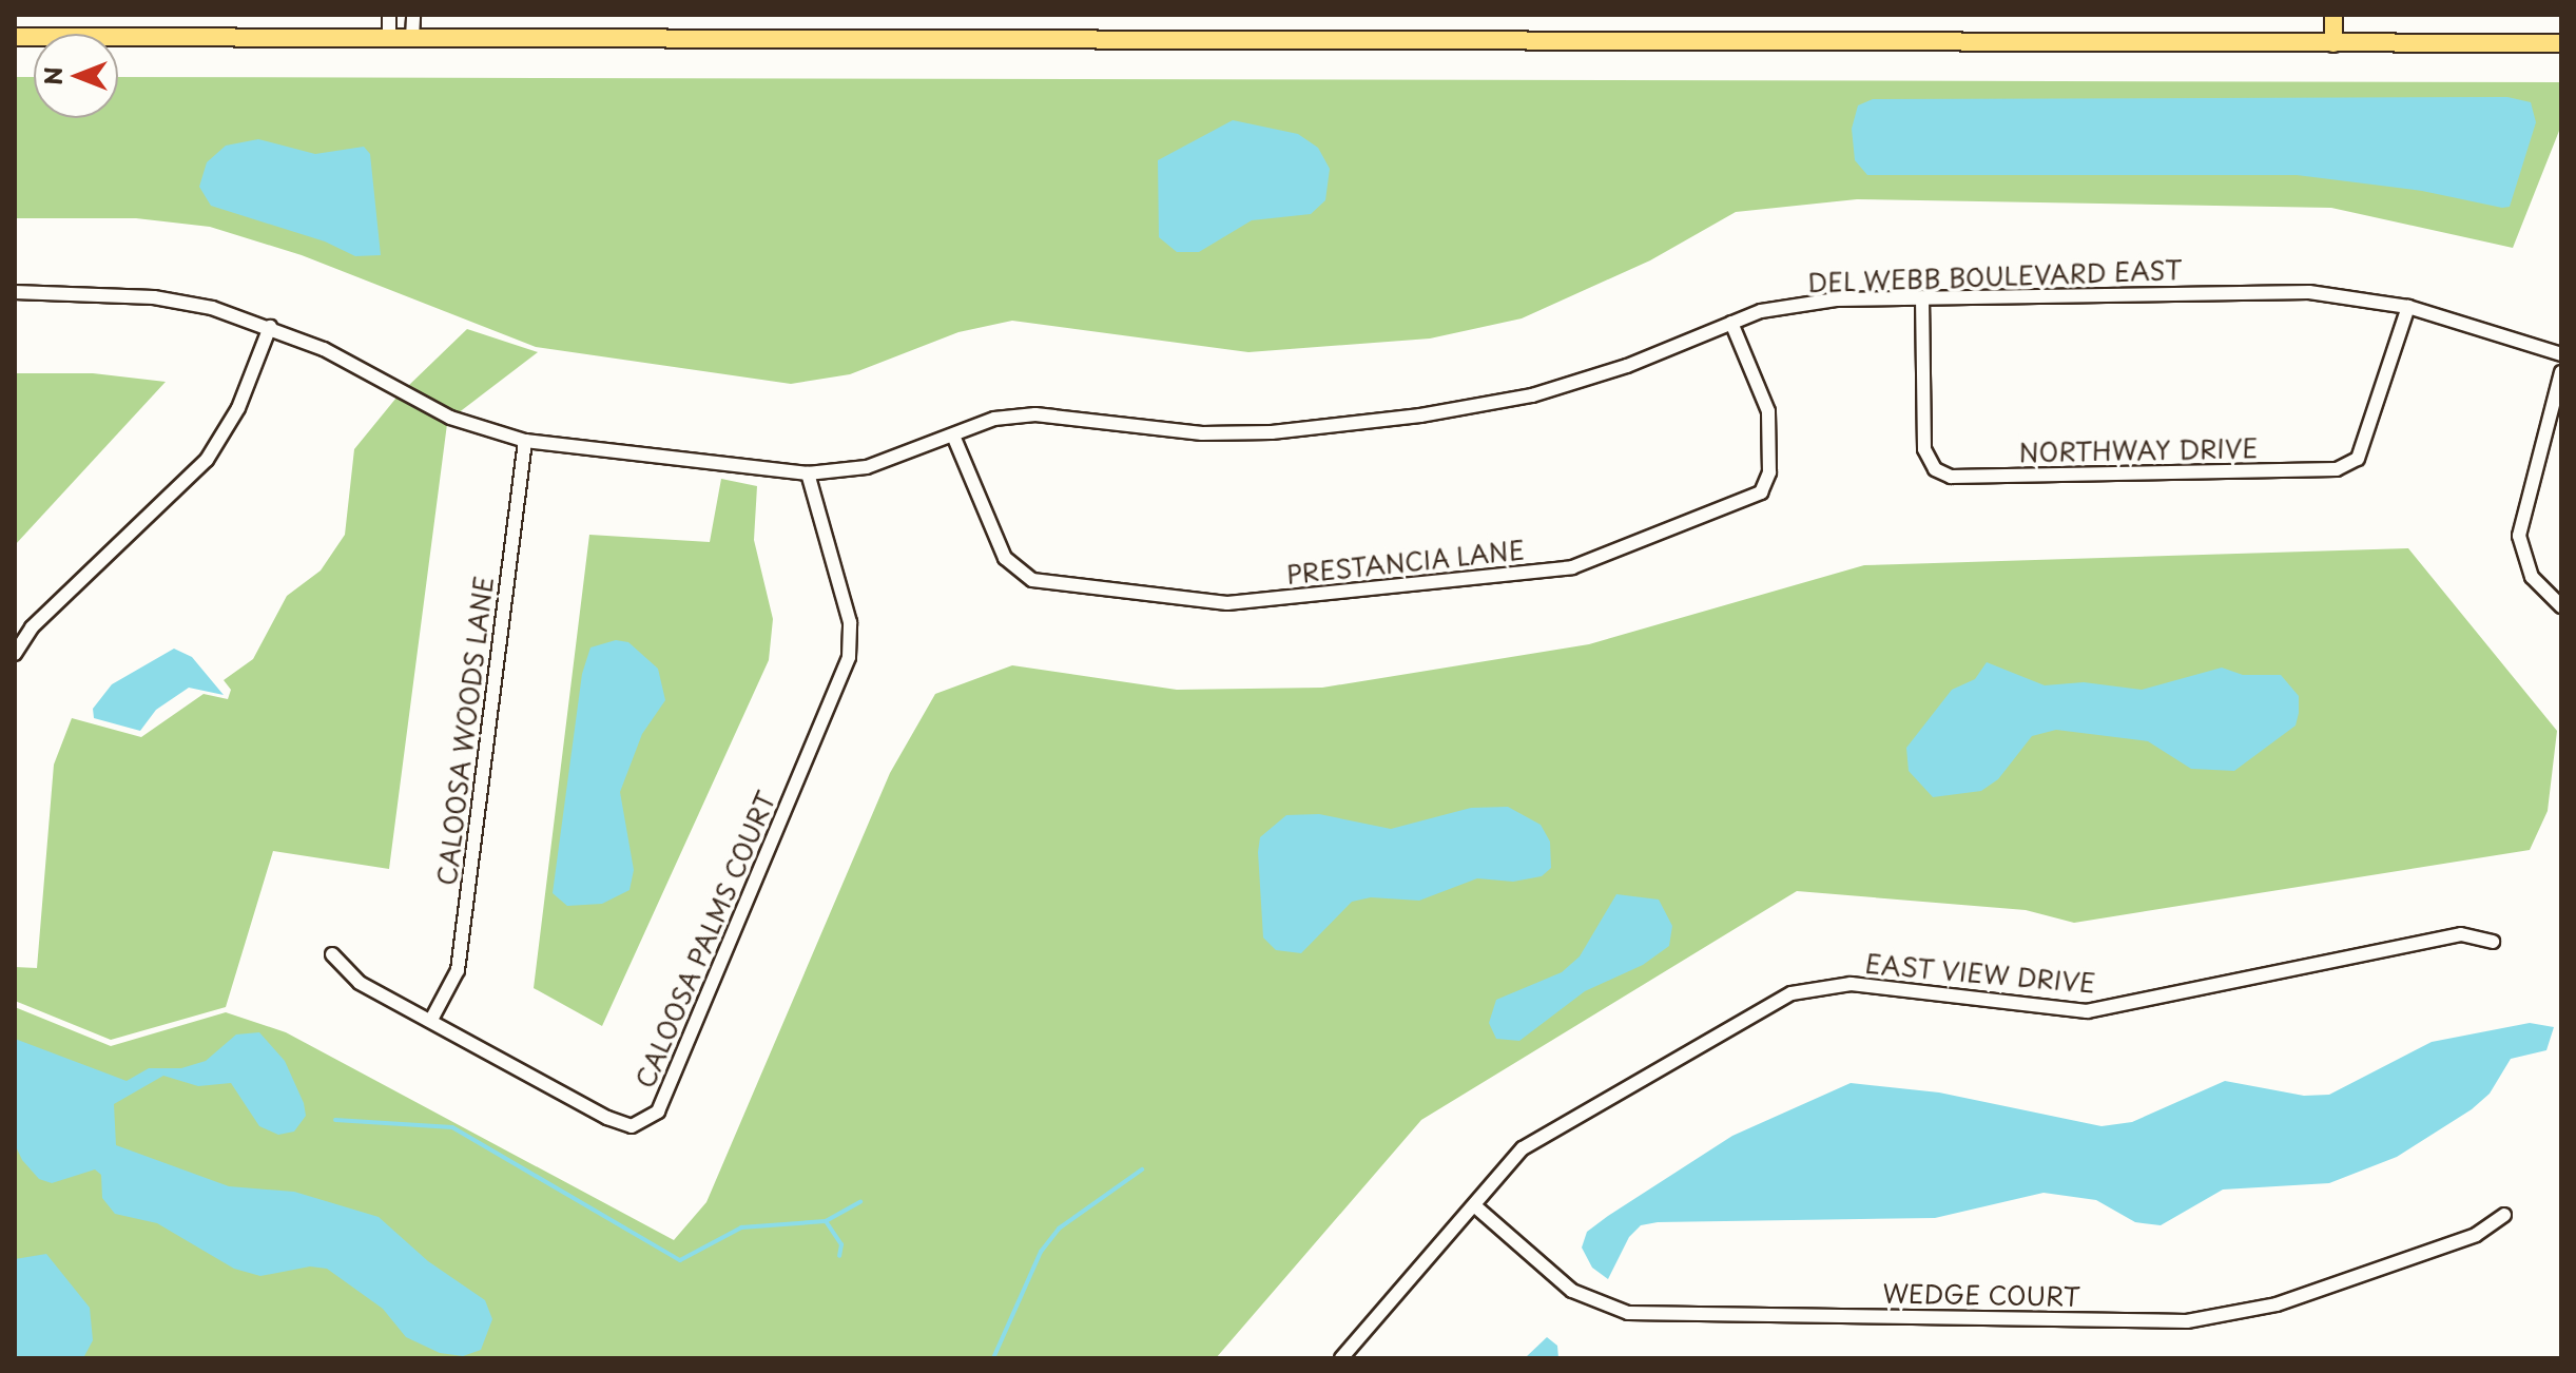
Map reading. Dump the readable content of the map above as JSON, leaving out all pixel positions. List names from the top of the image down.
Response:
{
  "streets": {
    "street": [
      "DEL WEBB BOULEVARD EAST",
      "NORTHWAY DRIVE",
      "PRESTANCIA LANE",
      "CALOOSA WOODS LANE",
      "CALOOSA PALMS COURT",
      "EAST VIEW DRIVE",
      "WEDGE COURT"
    ]
  },
  "crossings": [
    ["DEL WEBB BOULEVARD EAST", "NORTHWAY DRIVE"],
    ["DEL WEBB BOULEVARD EAST", "PRESTANCIA LANE"],
    ["DEL WEBB BOULEVARD EAST", "CALOOSA WOODS LANE"],
    ["DEL WEBB BOULEVARD EAST", "CALOOSA PALMS COURT"],
    ["CALOOSA WOODS LANE", "CALOOSA PALMS COURT"],
    ["EAST VIEW DRIVE", "WEDGE COURT"]
  ],
  "north": "left"
}
